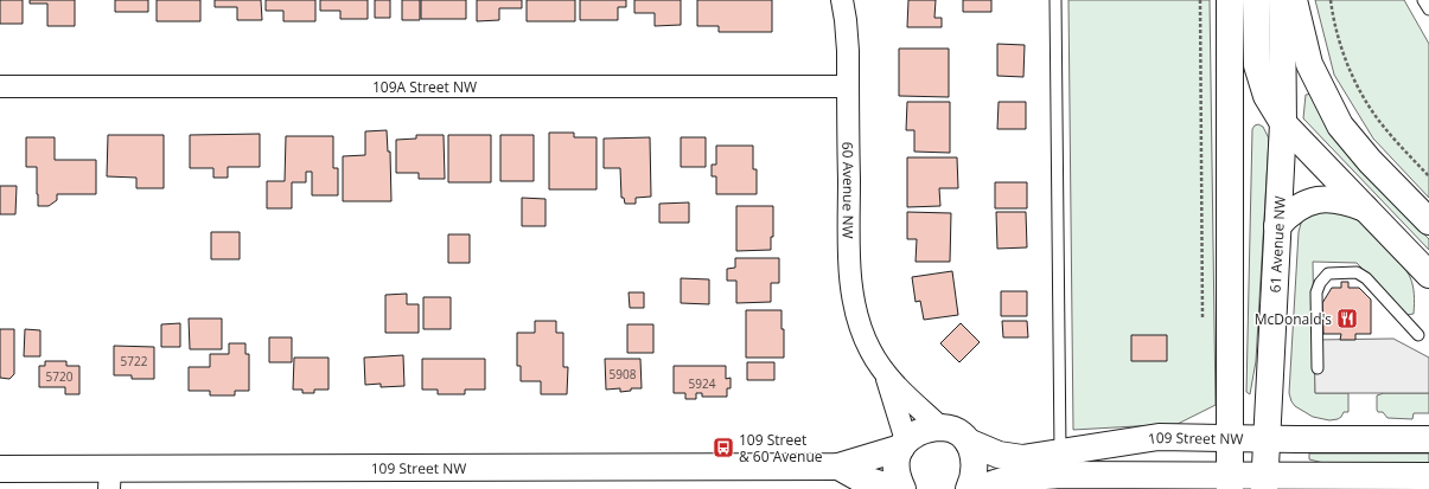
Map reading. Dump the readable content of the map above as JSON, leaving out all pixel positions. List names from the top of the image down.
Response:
{
  "streets": {
    "main road": ["61 Avenue NW", "109 Street NW"],
    "street": ["109A Street NW", "60 Avenue NW"]
  },
  "crossings": [
    ["109A Street NW", "60 Avenue NW"],
    ["60 Avenue NW", "109 Street NW"],
    ["61 Avenue NW", "109 Street NW"]
  ],
  "places": {
    "restaurant": ["McDonald's"],
    "bus stop": ["109 Street & 60 Avenue"]
  },
  "house_numbers": [
    "5722",
    "5908",
    "5720",
    "5924"
  ]
}
